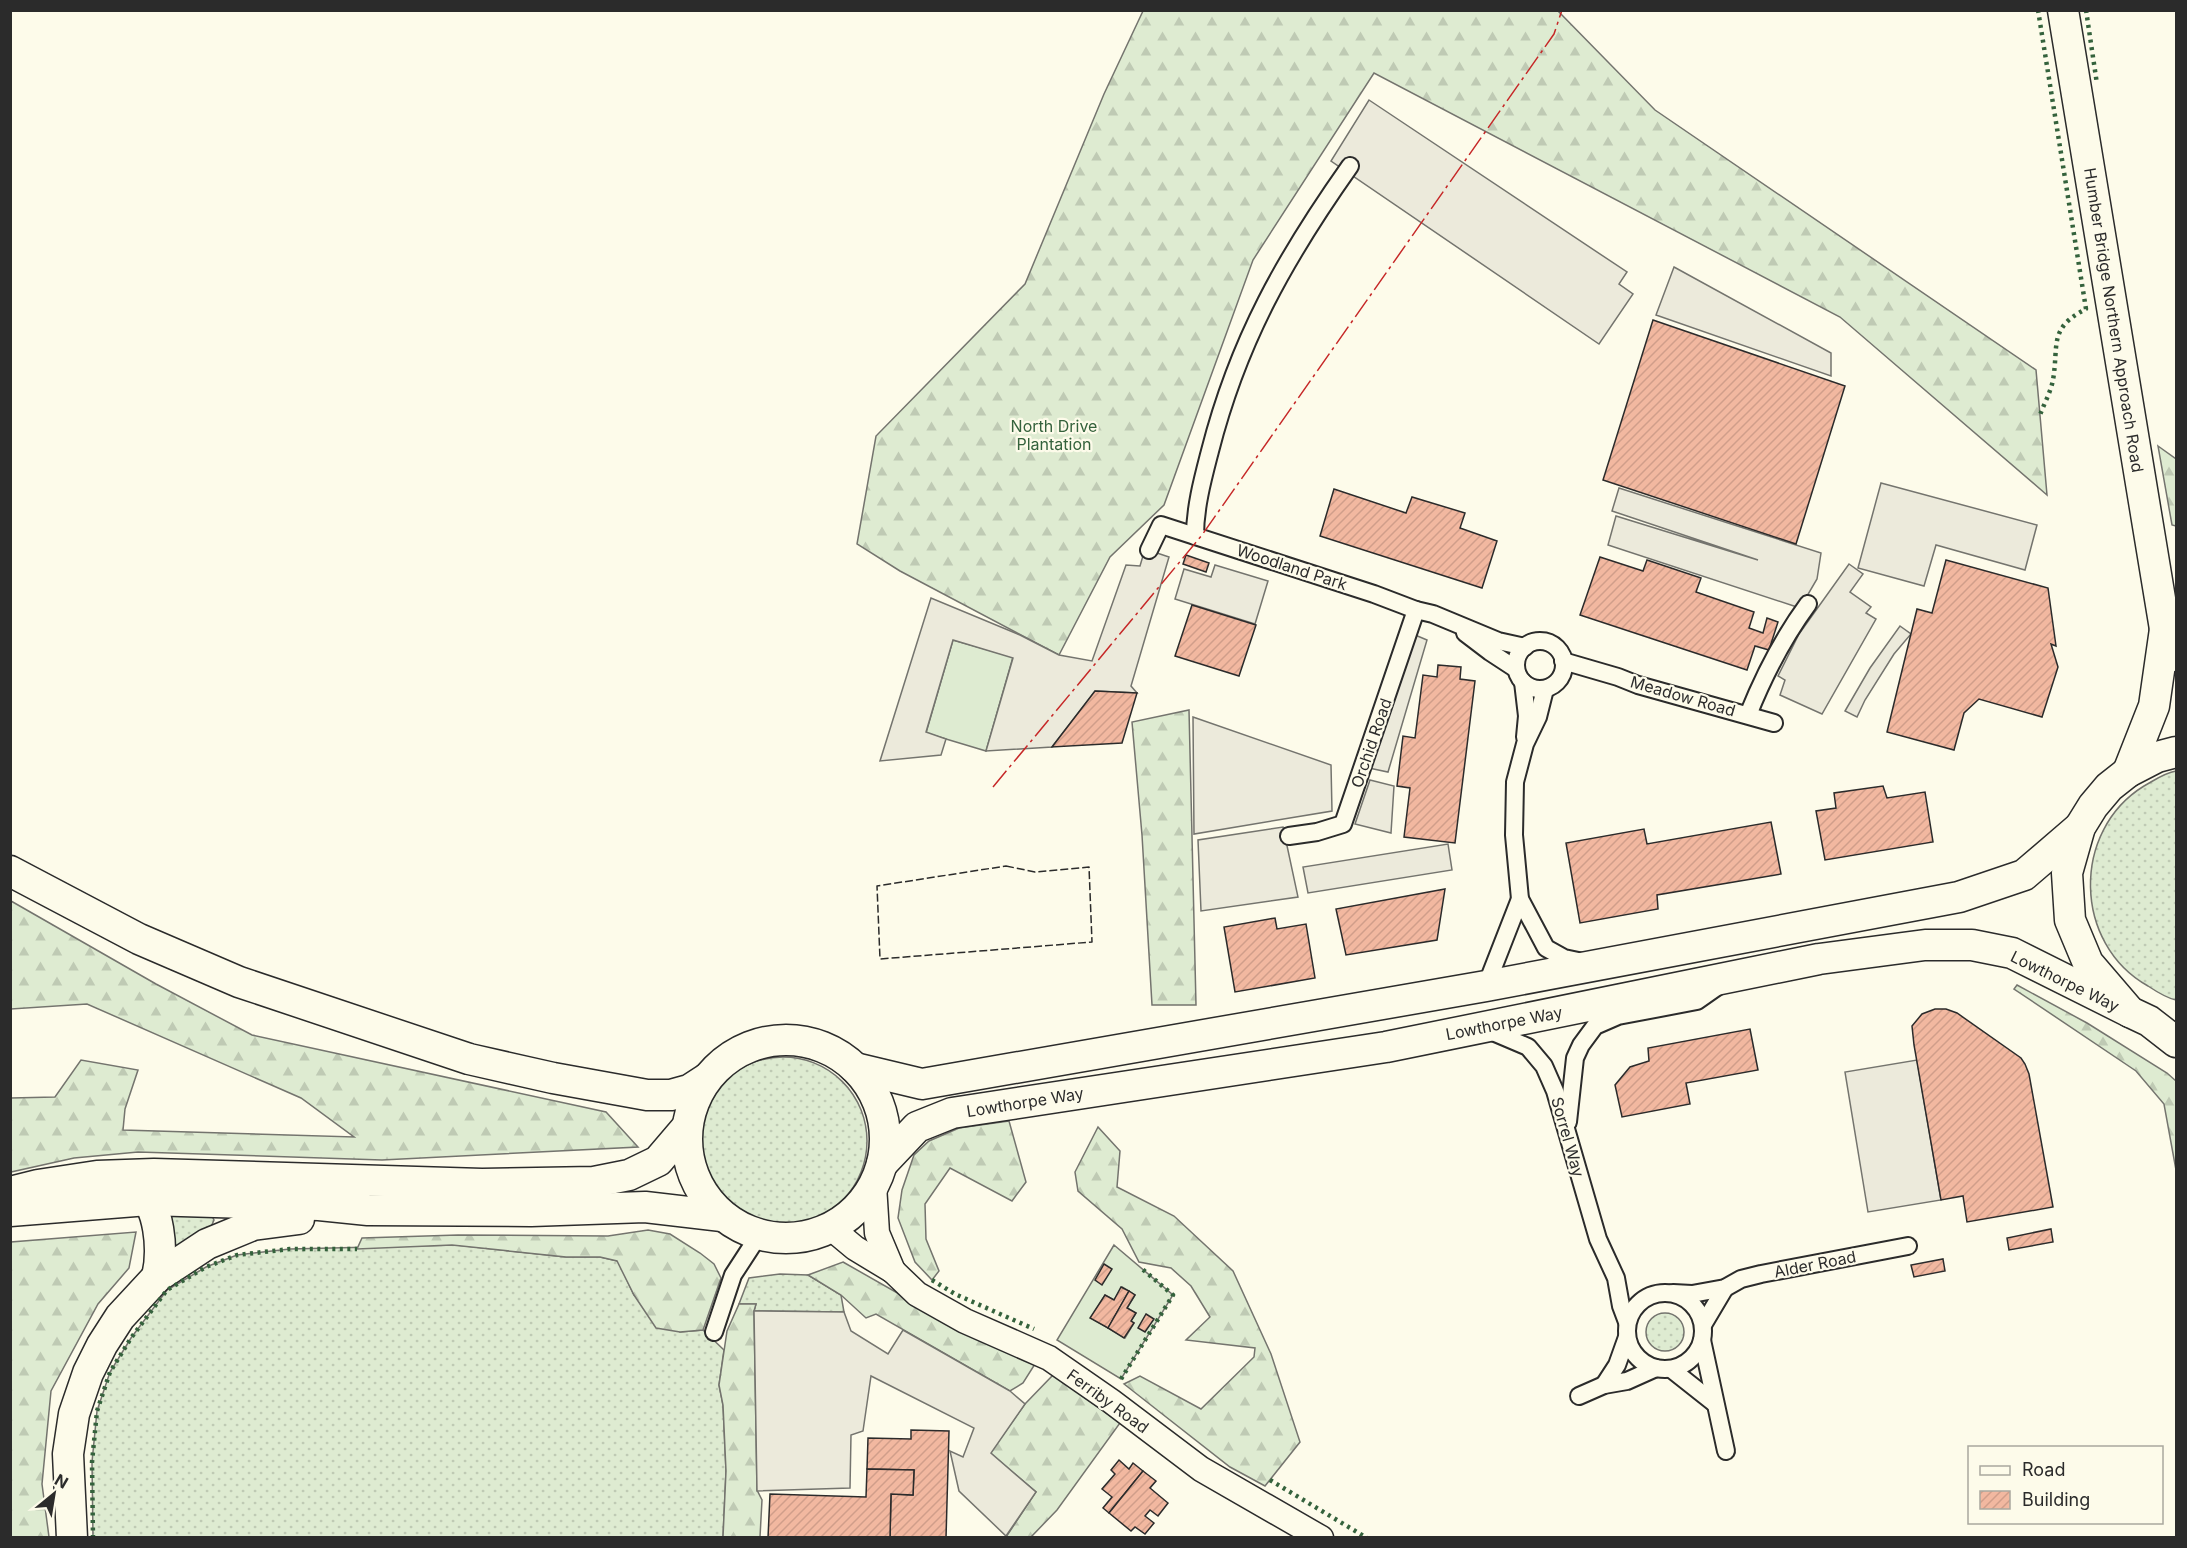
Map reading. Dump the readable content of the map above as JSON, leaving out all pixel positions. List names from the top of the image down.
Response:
{
  "streets": {
    "highway": ["Humber Bridge Northern Approach Road", "Lowthorpe Way"],
    "street": [
      "Woodland Park",
      "Meadow Road",
      "Orchid Road",
      "Sorrel Way",
      "Alder Road",
      "Ferriby Road"
    ]
  },
  "crossings": [
    ["Woodland Park", "Meadow Road"],
    ["Woodland Park", "Orchid Road"],
    ["Lowthorpe Way", "Sorrel Way"],
    ["Lowthorpe Way", "Ferriby Road"],
    ["Sorrel Way", "Alder Road"]
  ],
  "parks": ["North Drive Plantation"],
  "legend": ["Road", "Building"],
  "north": "top right"
}
